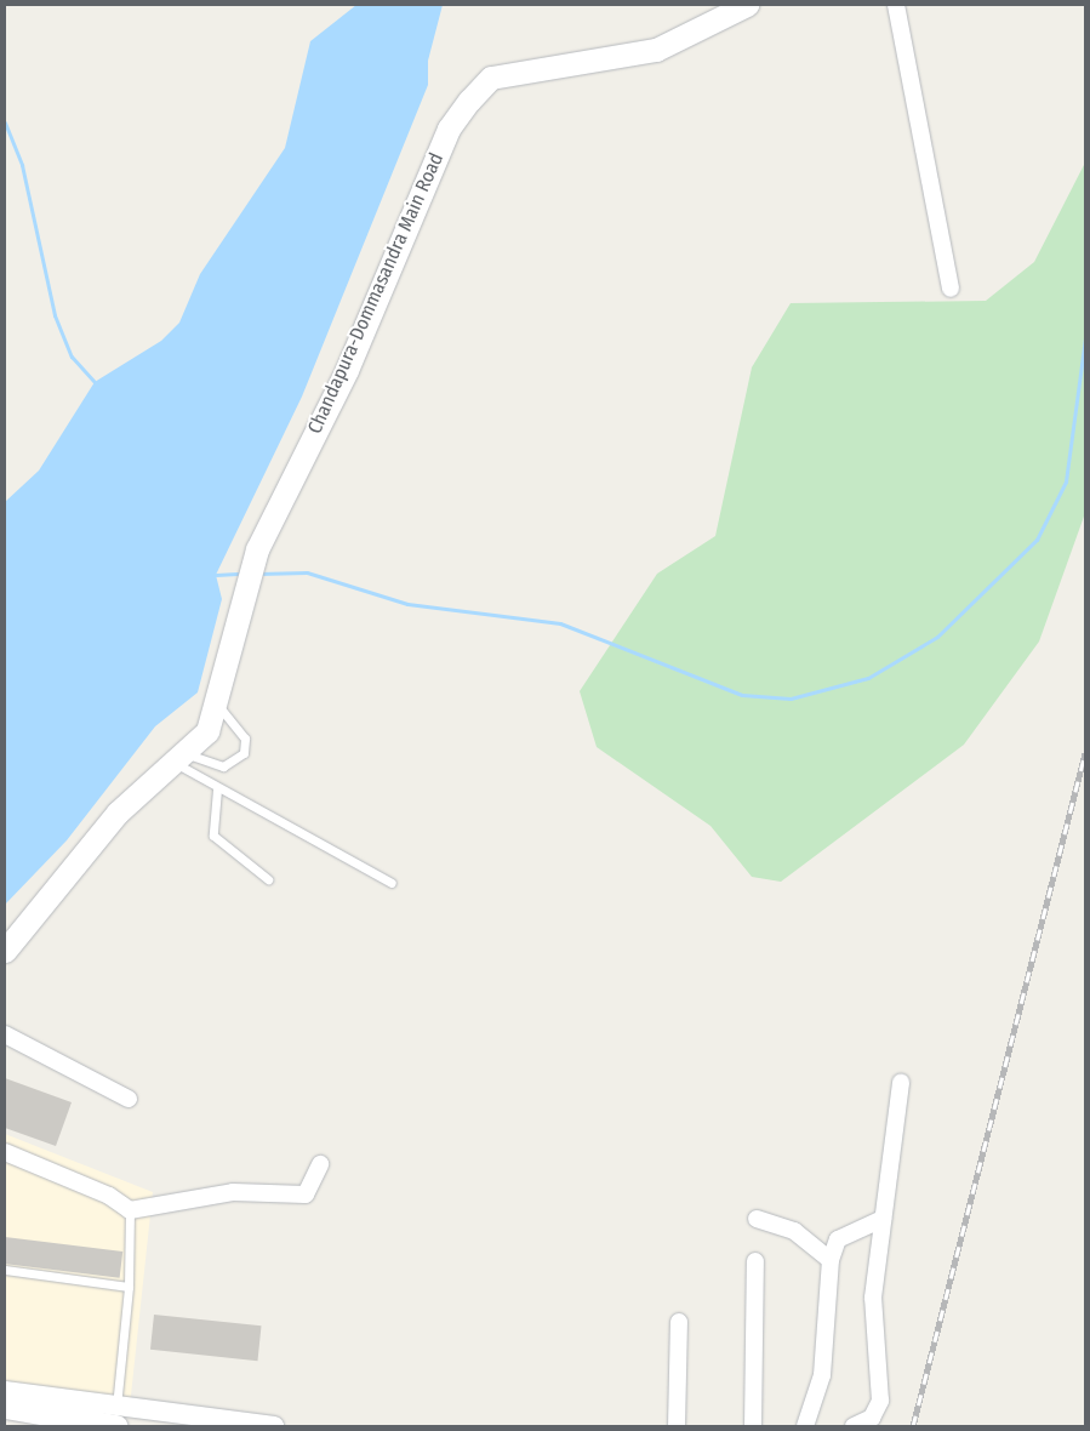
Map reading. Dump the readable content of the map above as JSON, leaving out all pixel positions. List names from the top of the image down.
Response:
{
  "streets": {
    "main road": ["Chandapura-Dommasandra Main Road"]
  }
}
